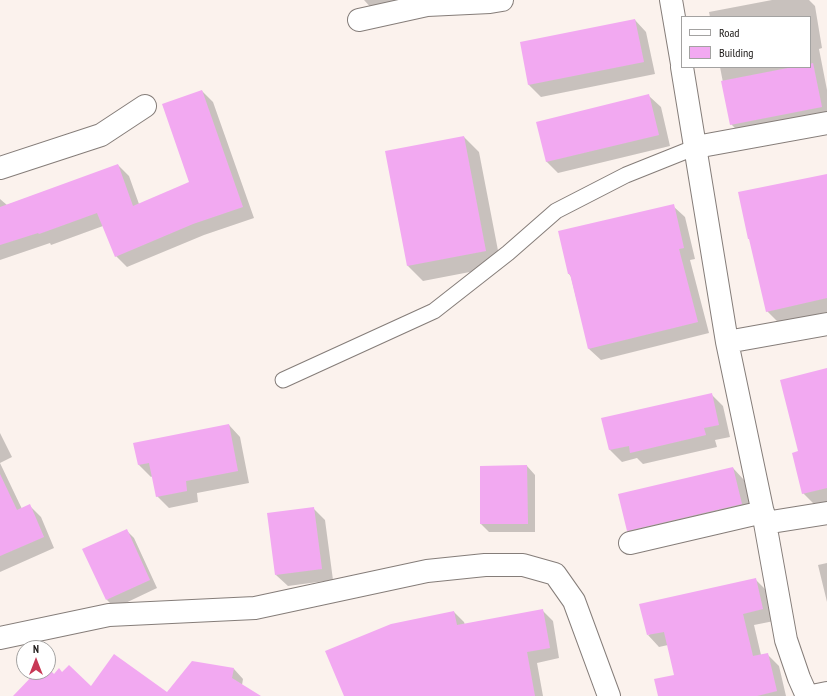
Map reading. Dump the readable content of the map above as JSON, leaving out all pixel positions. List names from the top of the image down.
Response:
{
  "legend": ["Road", "Building"],
  "north": "top"
}
